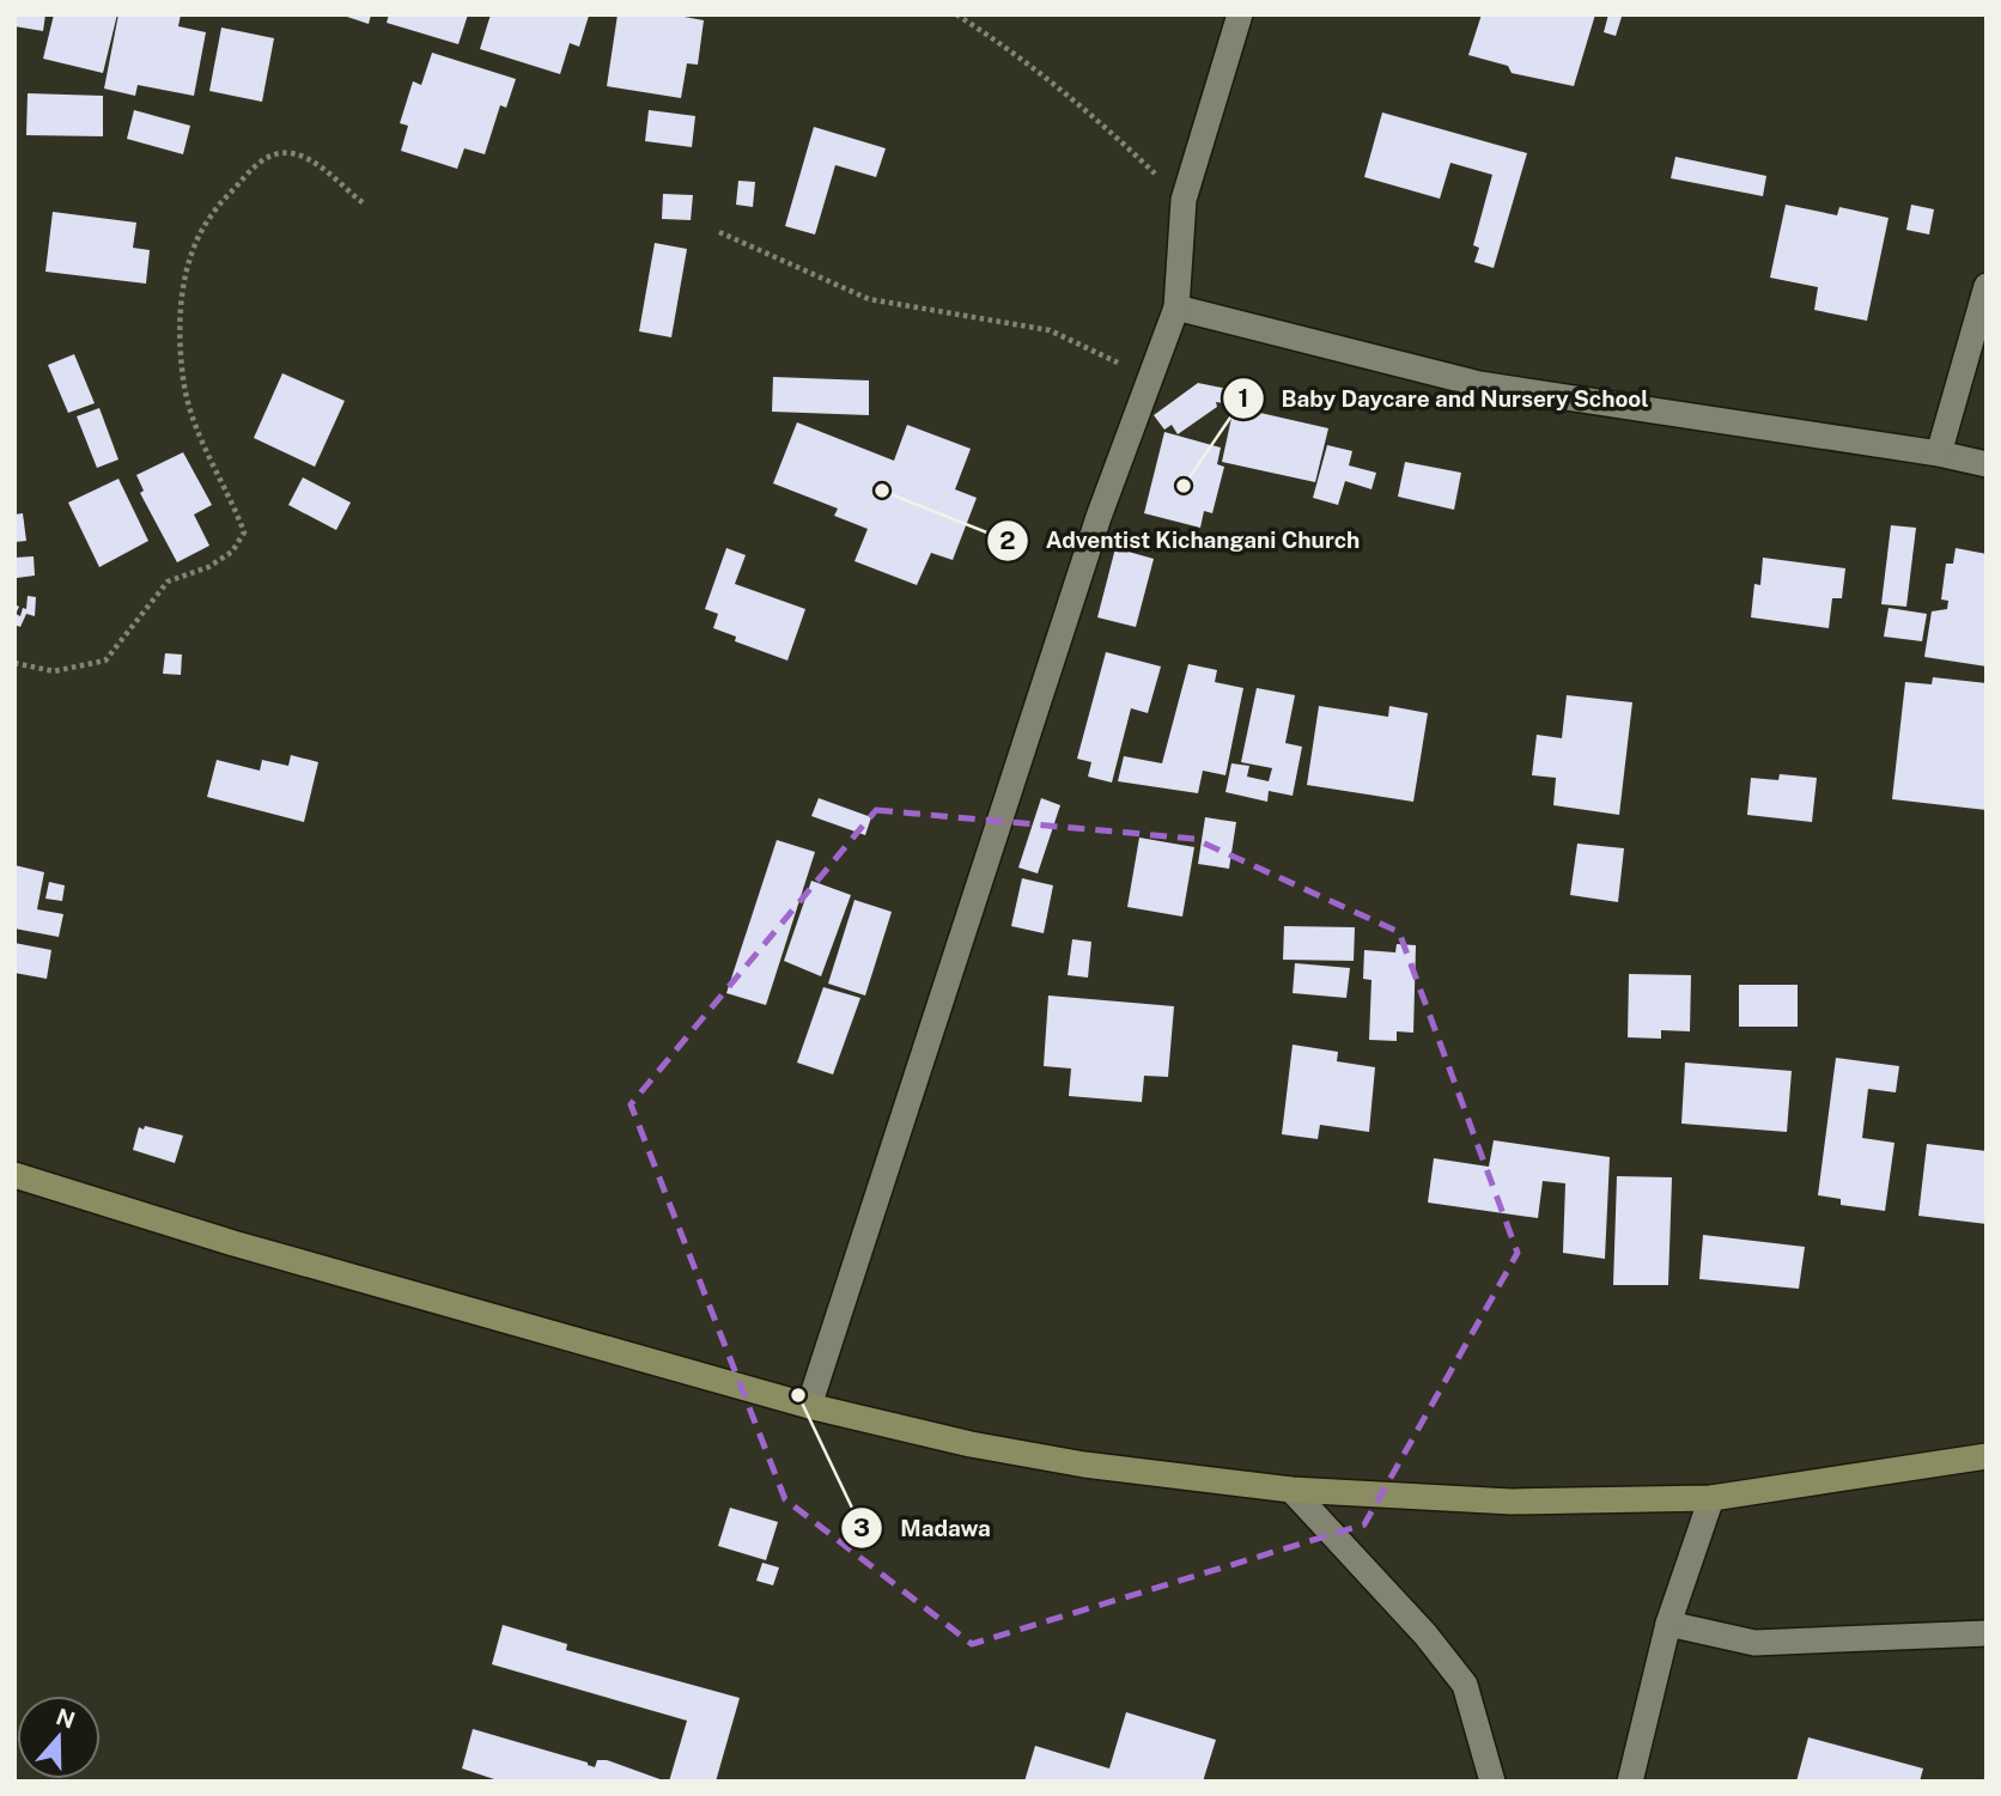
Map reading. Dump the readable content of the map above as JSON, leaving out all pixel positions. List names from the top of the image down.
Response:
{
  "places": ["Baby Daycare and Nursery School", "Adventist Kichangani Church", "Madawa"],
  "north": "top"
}
